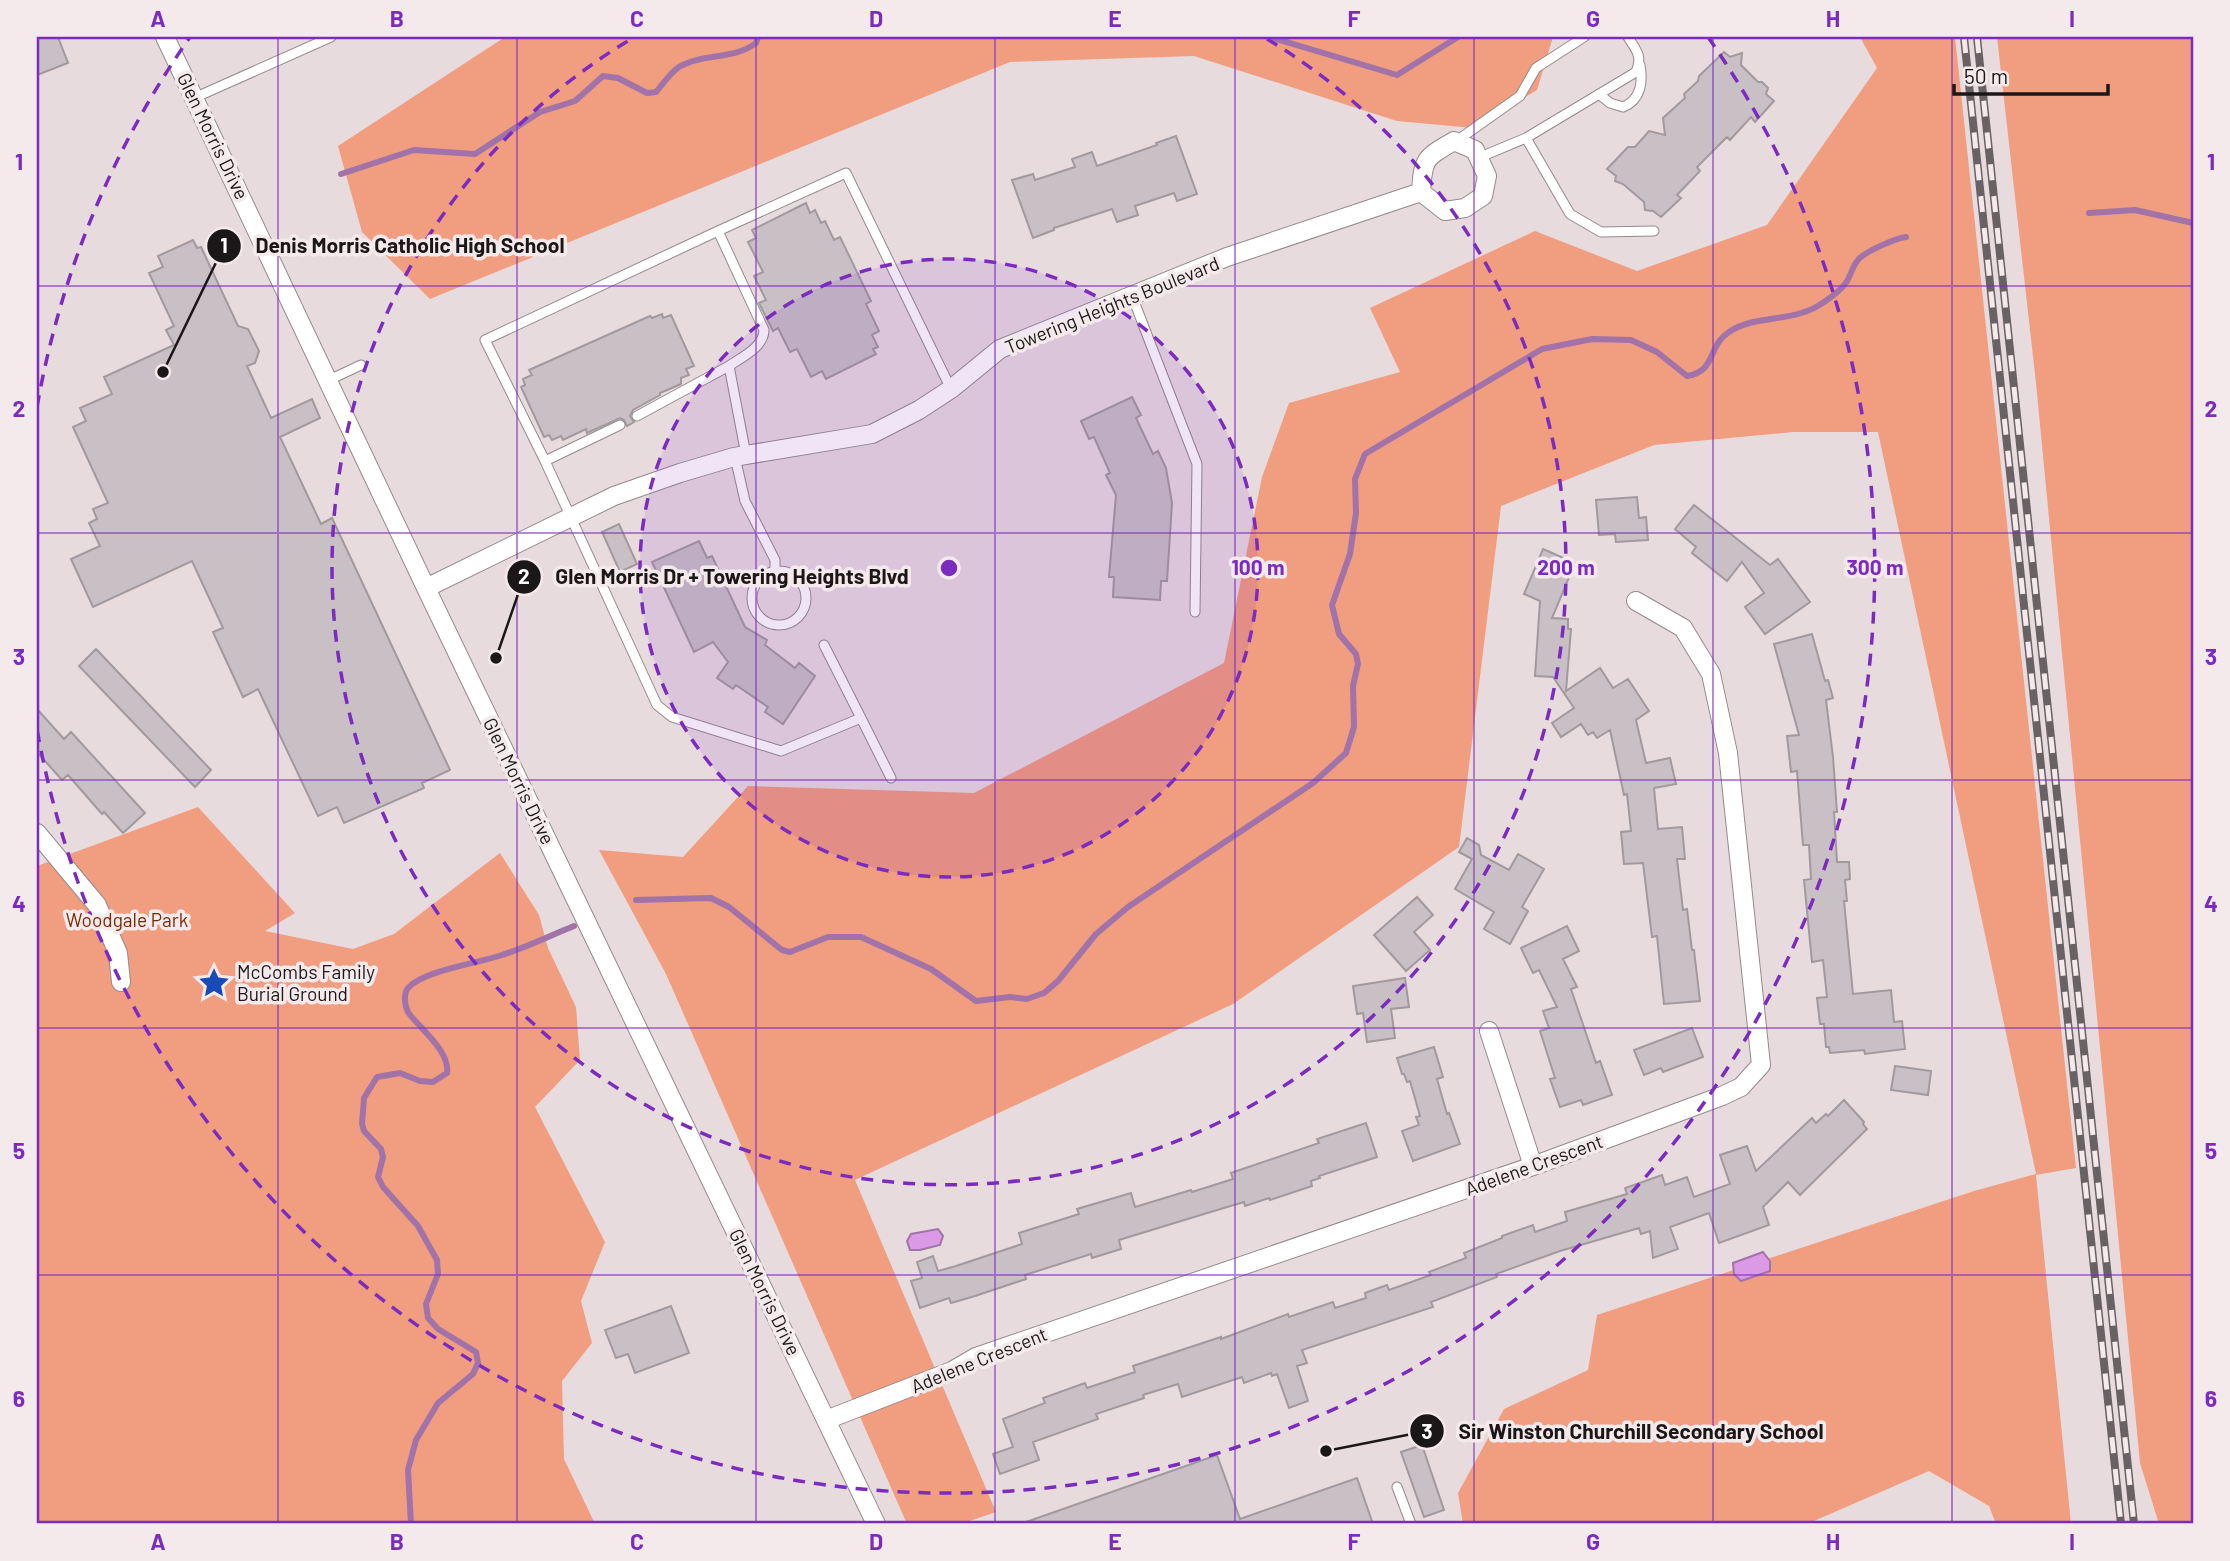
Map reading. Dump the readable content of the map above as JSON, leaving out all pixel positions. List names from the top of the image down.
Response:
{
  "streets": {
    "street": ["Glen Morris Drive", "Towering Heights Boulevard", "Adelene Crescent"]
  },
  "crossings": [
    ["Glen Morris Drive", "Towering Heights Boulevard"],
    ["Glen Morris Drive", "Adelene Crescent"]
  ],
  "parks": ["Woodgale Park"],
  "places": {
    "other": ["Denis Morris Catholic High School", "Glen Morris Dr + Towering Heights Blvd", "Sir Winston Churchill Secondary School"],
    "place": ["McCombs Family Burial Ground"]
  },
  "scale_bar": "50 m",
  "grid": {
    "columns": [
      "A",
      "B",
      "C",
      "D",
      "E",
      "F",
      "G",
      "H",
      "I"
    ],
    "rows": [
      "1",
      "2",
      "3",
      "4",
      "5",
      "6"
    ]
  },
  "rings": ["100 m", "200 m", "300 m"]
}
